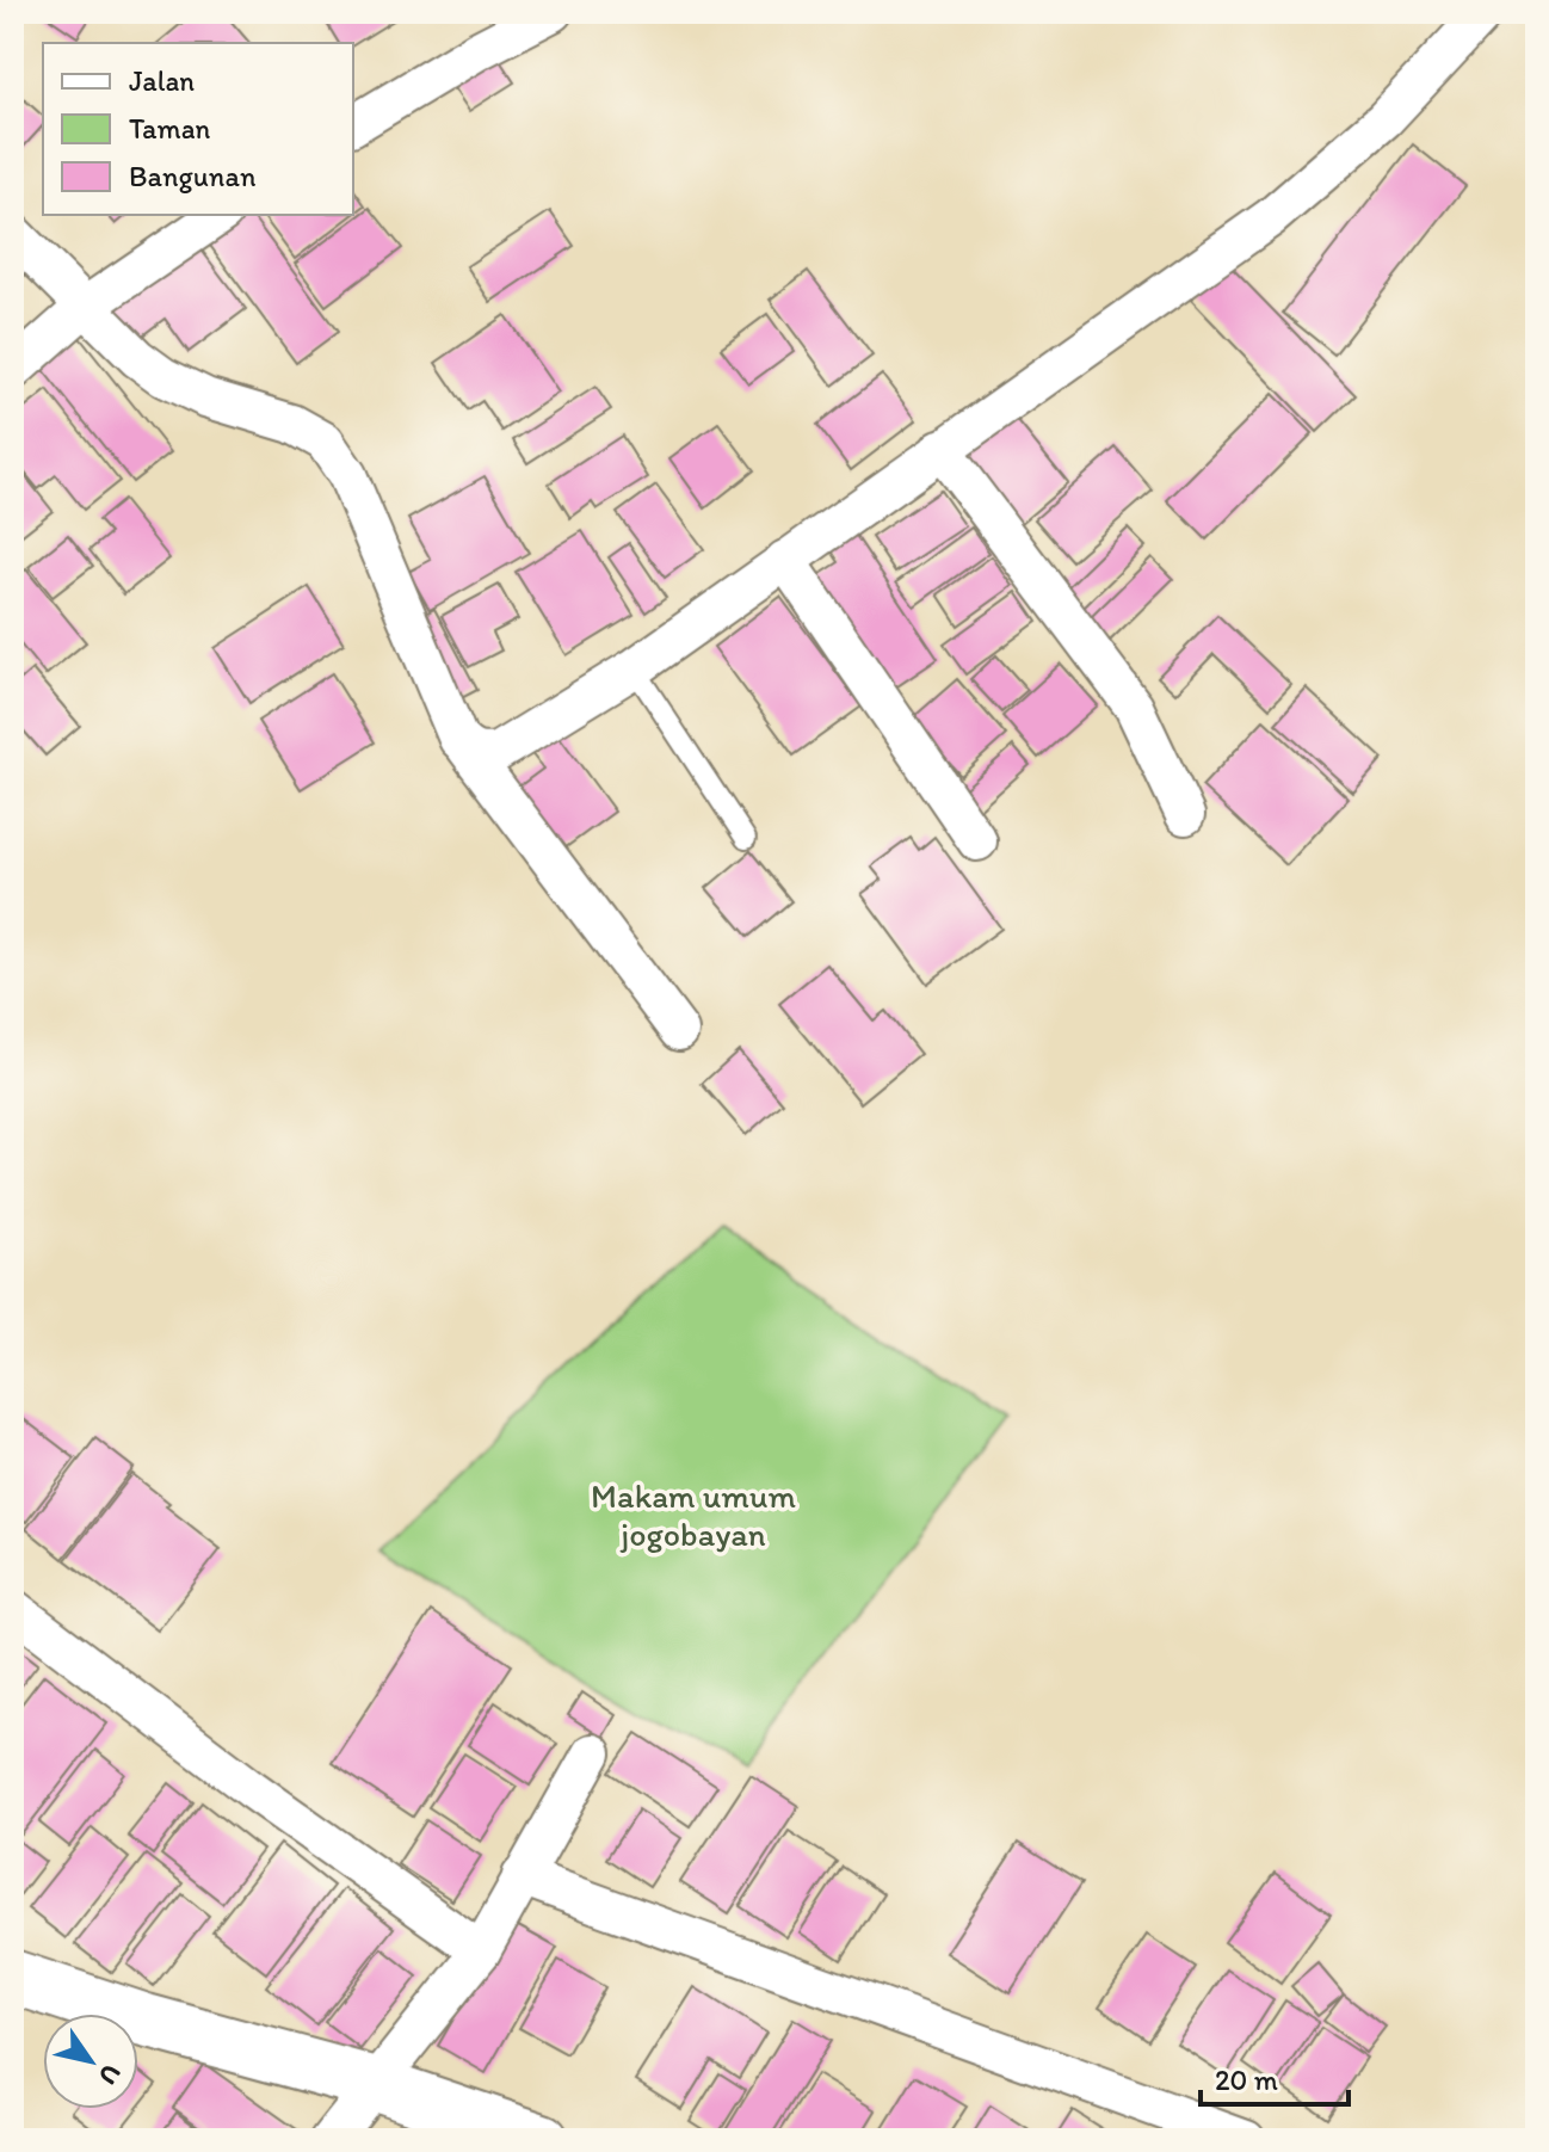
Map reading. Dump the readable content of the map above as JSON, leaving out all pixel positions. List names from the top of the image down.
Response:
{
  "parks": ["Makam umum jogobayan"],
  "legend": ["Jalan", "Taman", "Bangunan"],
  "scale_bar": "20 m",
  "north": "bottom right"
}
